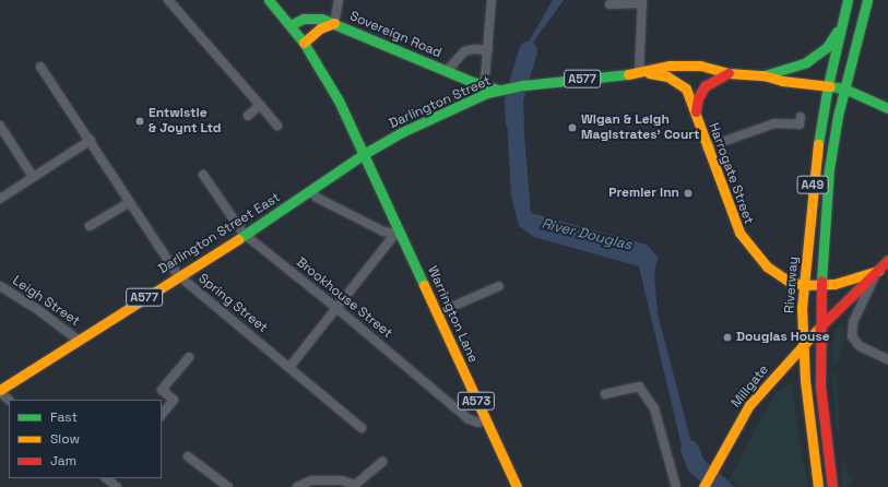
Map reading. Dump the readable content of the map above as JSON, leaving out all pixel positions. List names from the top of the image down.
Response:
{
  "streets": {
    "main road": [
      "Sovereign Road",
      "A577",
      "Darlington Street",
      "Harrogate Street",
      "A49",
      "Darlington Street East",
      "Riverway",
      "Warrington Lane",
      "Millgate",
      "A573"
    ],
    "street": ["Brookhouse Street", "Leigh Street", "Spring Street"]
  },
  "crossings": [
    ["Sovereign Road", "Darlington Street"],
    ["Sovereign Road", "A573"],
    ["A577", "Darlington Street"],
    ["A577", "Harrogate Street"],
    ["A577", "A49"],
    ["A577", "Riverway"],
    ["A577", "Millgate"],
    ["Darlington Street", "Harrogate Street"],
    ["Darlington Street", "A49"],
    ["Darlington Street", "Darlington Street East"],
    ["Darlington Street", "Riverway"],
    ["Darlington Street", "Warrington Lane"],
    ["Darlington Street", "A573"],
    ["Harrogate Street", "Riverway"],
    ["A49", "Riverway"],
    ["A49", "Millgate"],
    ["Darlington Street East", "Brookhouse Street"],
    ["Darlington Street East", "Leigh Street"],
    ["Darlington Street East", "Spring Street"],
    ["Darlington Street East", "Warrington Lane"],
    ["Darlington Street East", "A573"],
    ["Riverway", "Millgate"],
    ["Brookhouse Street", "Warrington Lane"],
    ["Warrington Lane", "A573"]
  ],
  "water": ["River Douglas"],
  "places": [
    "Entwistle & Joynt Ltd",
    "Wigan & Leigh Magistrates' Court",
    "Premier Inn",
    "Douglas House"
  ],
  "legend": ["Fast", "Slow", "Jam"]
}
